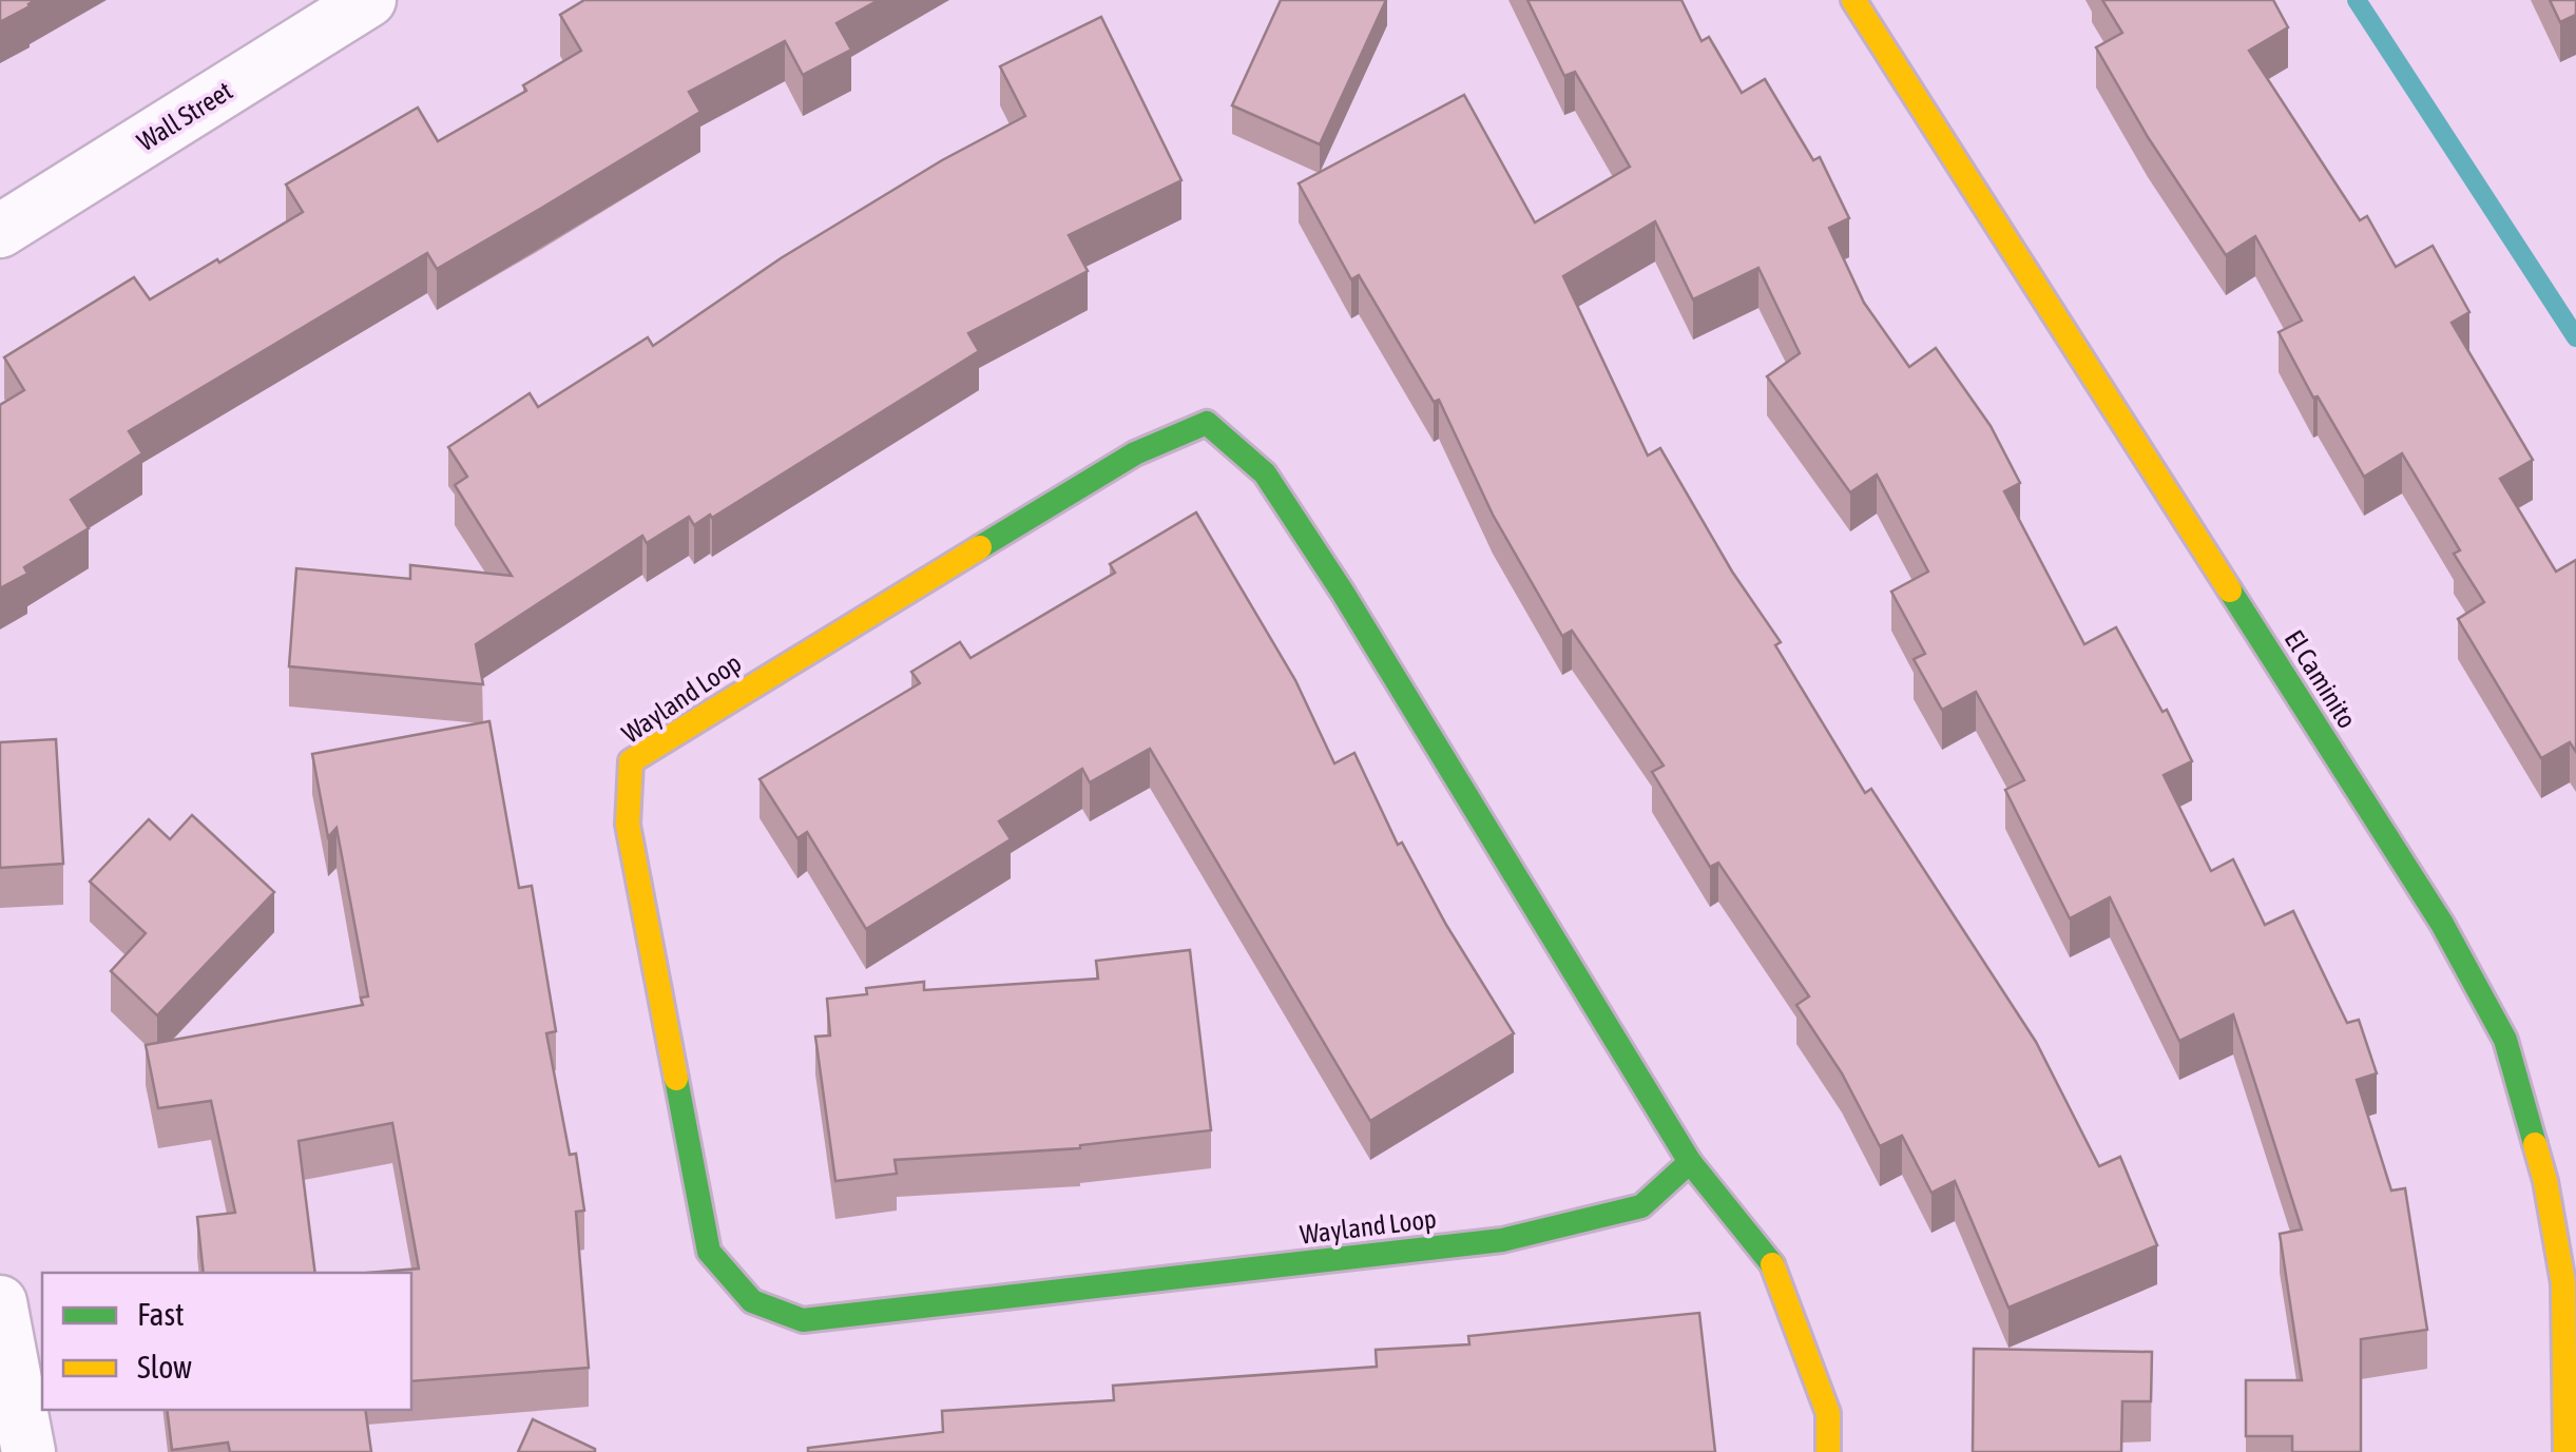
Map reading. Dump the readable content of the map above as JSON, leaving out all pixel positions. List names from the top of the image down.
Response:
{
  "streets": {
    "street": ["Wall Street", "El Caminito", "Wayland Loop"]
  },
  "legend": ["Fast", "Slow"]
}
